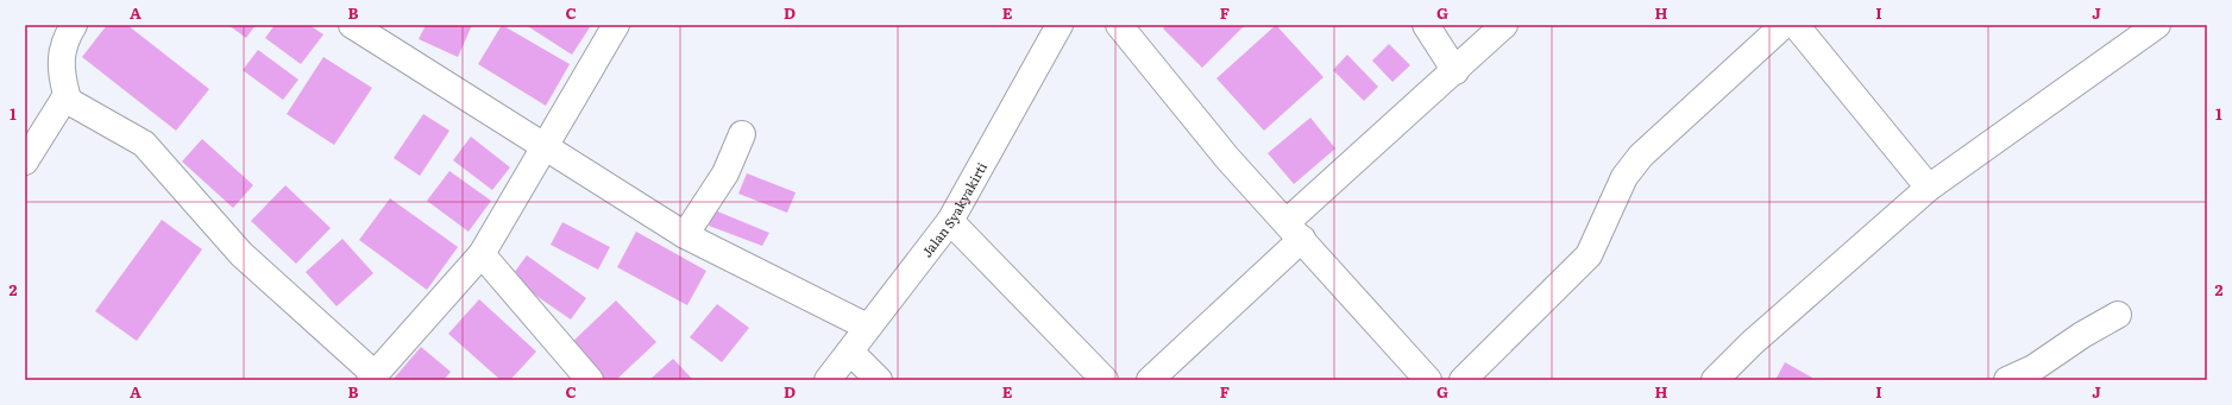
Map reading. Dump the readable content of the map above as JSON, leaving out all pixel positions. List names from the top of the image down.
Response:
{
  "streets": {
    "street": ["Jalan Syakyakirti"]
  },
  "grid": {
    "columns": [
      "A",
      "B",
      "C",
      "D",
      "E",
      "F",
      "G",
      "H",
      "I",
      "J"
    ],
    "rows": ["1", "2"]
  }
}
